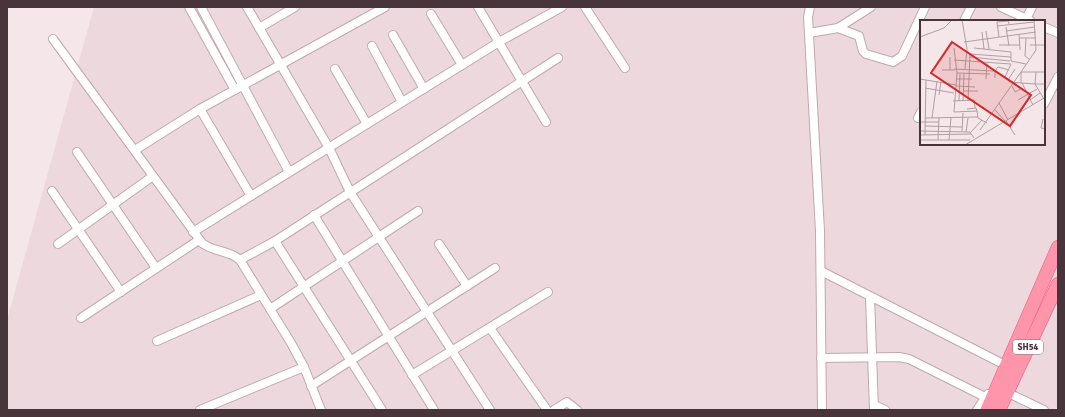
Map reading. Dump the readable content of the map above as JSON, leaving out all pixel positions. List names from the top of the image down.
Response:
{
  "streets": {
    "main road": ["SH54"]
  }
}
